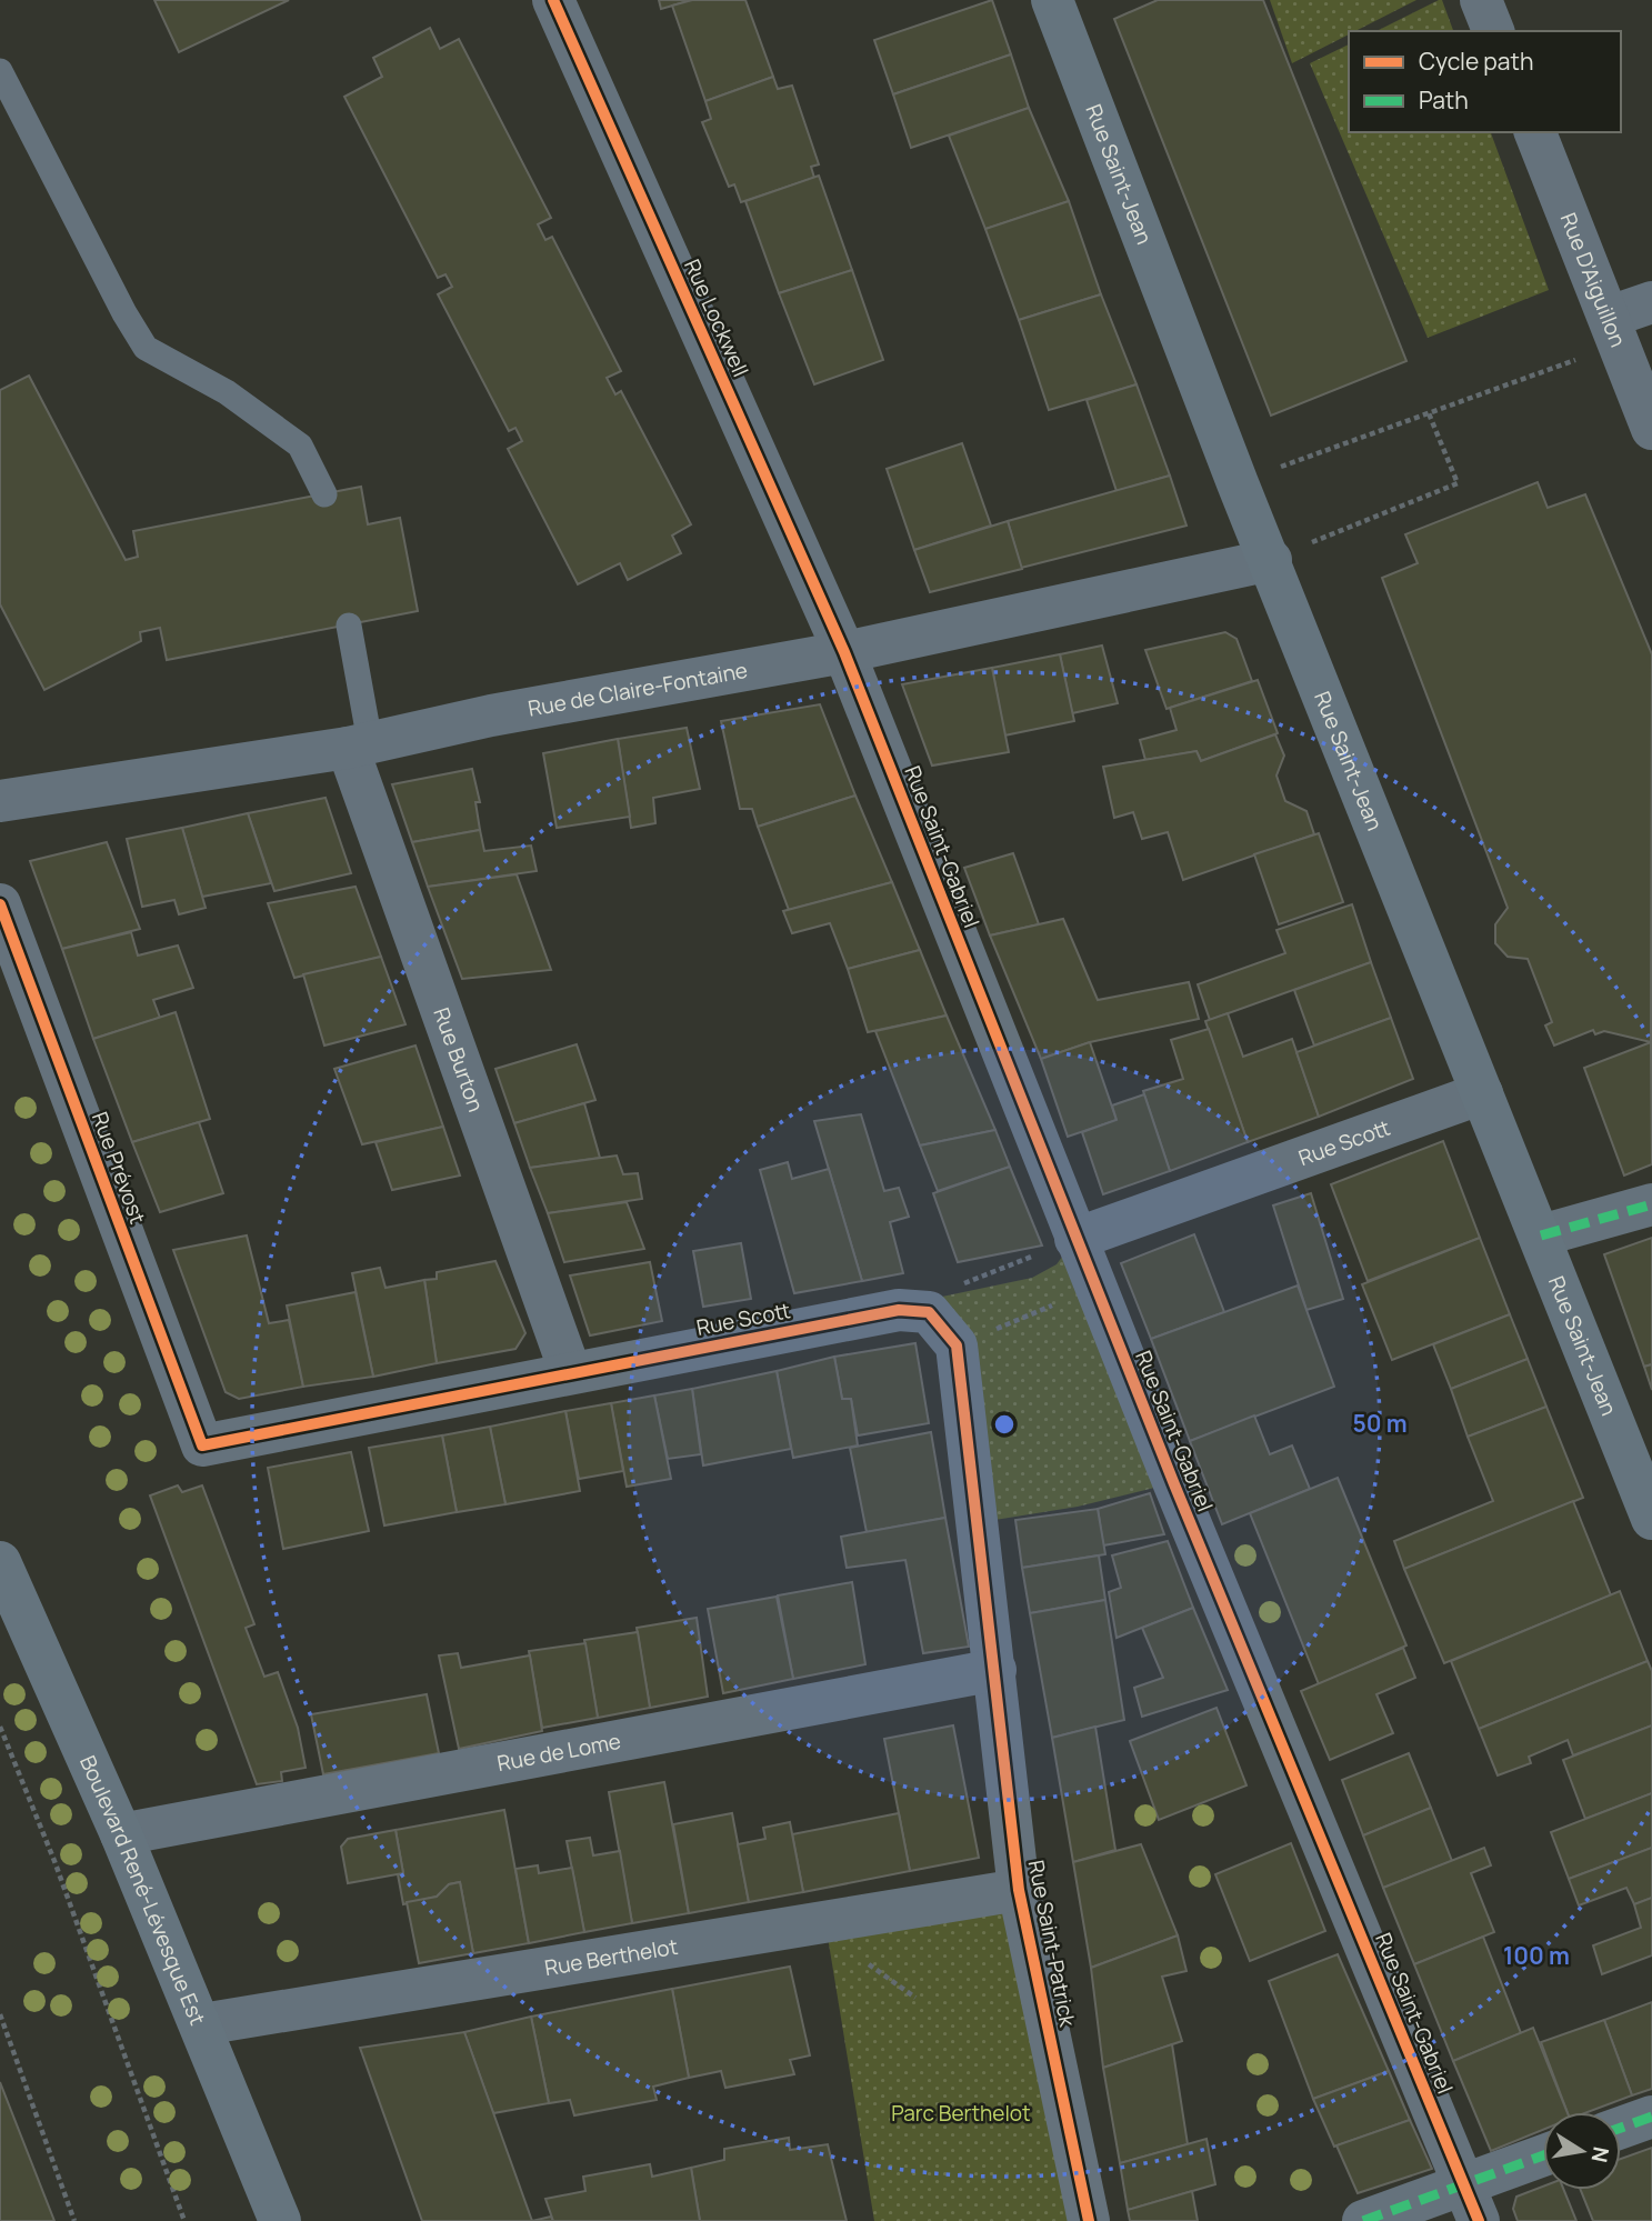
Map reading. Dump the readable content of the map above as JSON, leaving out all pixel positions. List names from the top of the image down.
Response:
{
  "streets": {
    "main road": ["Rue Saint-Jean", "Boulevard René-Lévesque Est"],
    "street": [
      "Rue D'Aiguillon",
      "Rue Lockwell",
      "Rue de Claire-Fontaine",
      "Rue Saint-Gabriel",
      "Rue Burton",
      "Rue Scott",
      "Rue Prévost",
      "Rue de Lome",
      "Rue Saint-Patrick",
      "Rue Berthelot"
    ]
  },
  "crossings": [
    ["Rue Saint-Jean", "Rue de Claire-Fontaine"],
    ["Rue Saint-Jean", "Rue Scott"],
    ["Rue Lockwell", "Rue de Claire-Fontaine"],
    ["Rue Lockwell", "Rue Saint-Gabriel"],
    ["Rue de Claire-Fontaine", "Rue Saint-Gabriel"],
    ["Rue de Claire-Fontaine", "Rue Burton"],
    ["Rue Saint-Gabriel", "Rue Scott"],
    ["Rue Burton", "Rue Scott"],
    ["Rue Scott", "Rue Prévost"],
    ["Rue de Lome", "Boulevard René-Lévesque Est"],
    ["Rue de Lome", "Rue Saint-Patrick"],
    ["Boulevard René-Lévesque Est", "Rue Berthelot"],
    ["Rue Saint-Patrick", "Rue Berthelot"]
  ],
  "parks": ["Parc Berthelot"],
  "legend": ["Cycle path", "Path"],
  "north": "right",
  "rings": ["50 m", "100 m"]
}
